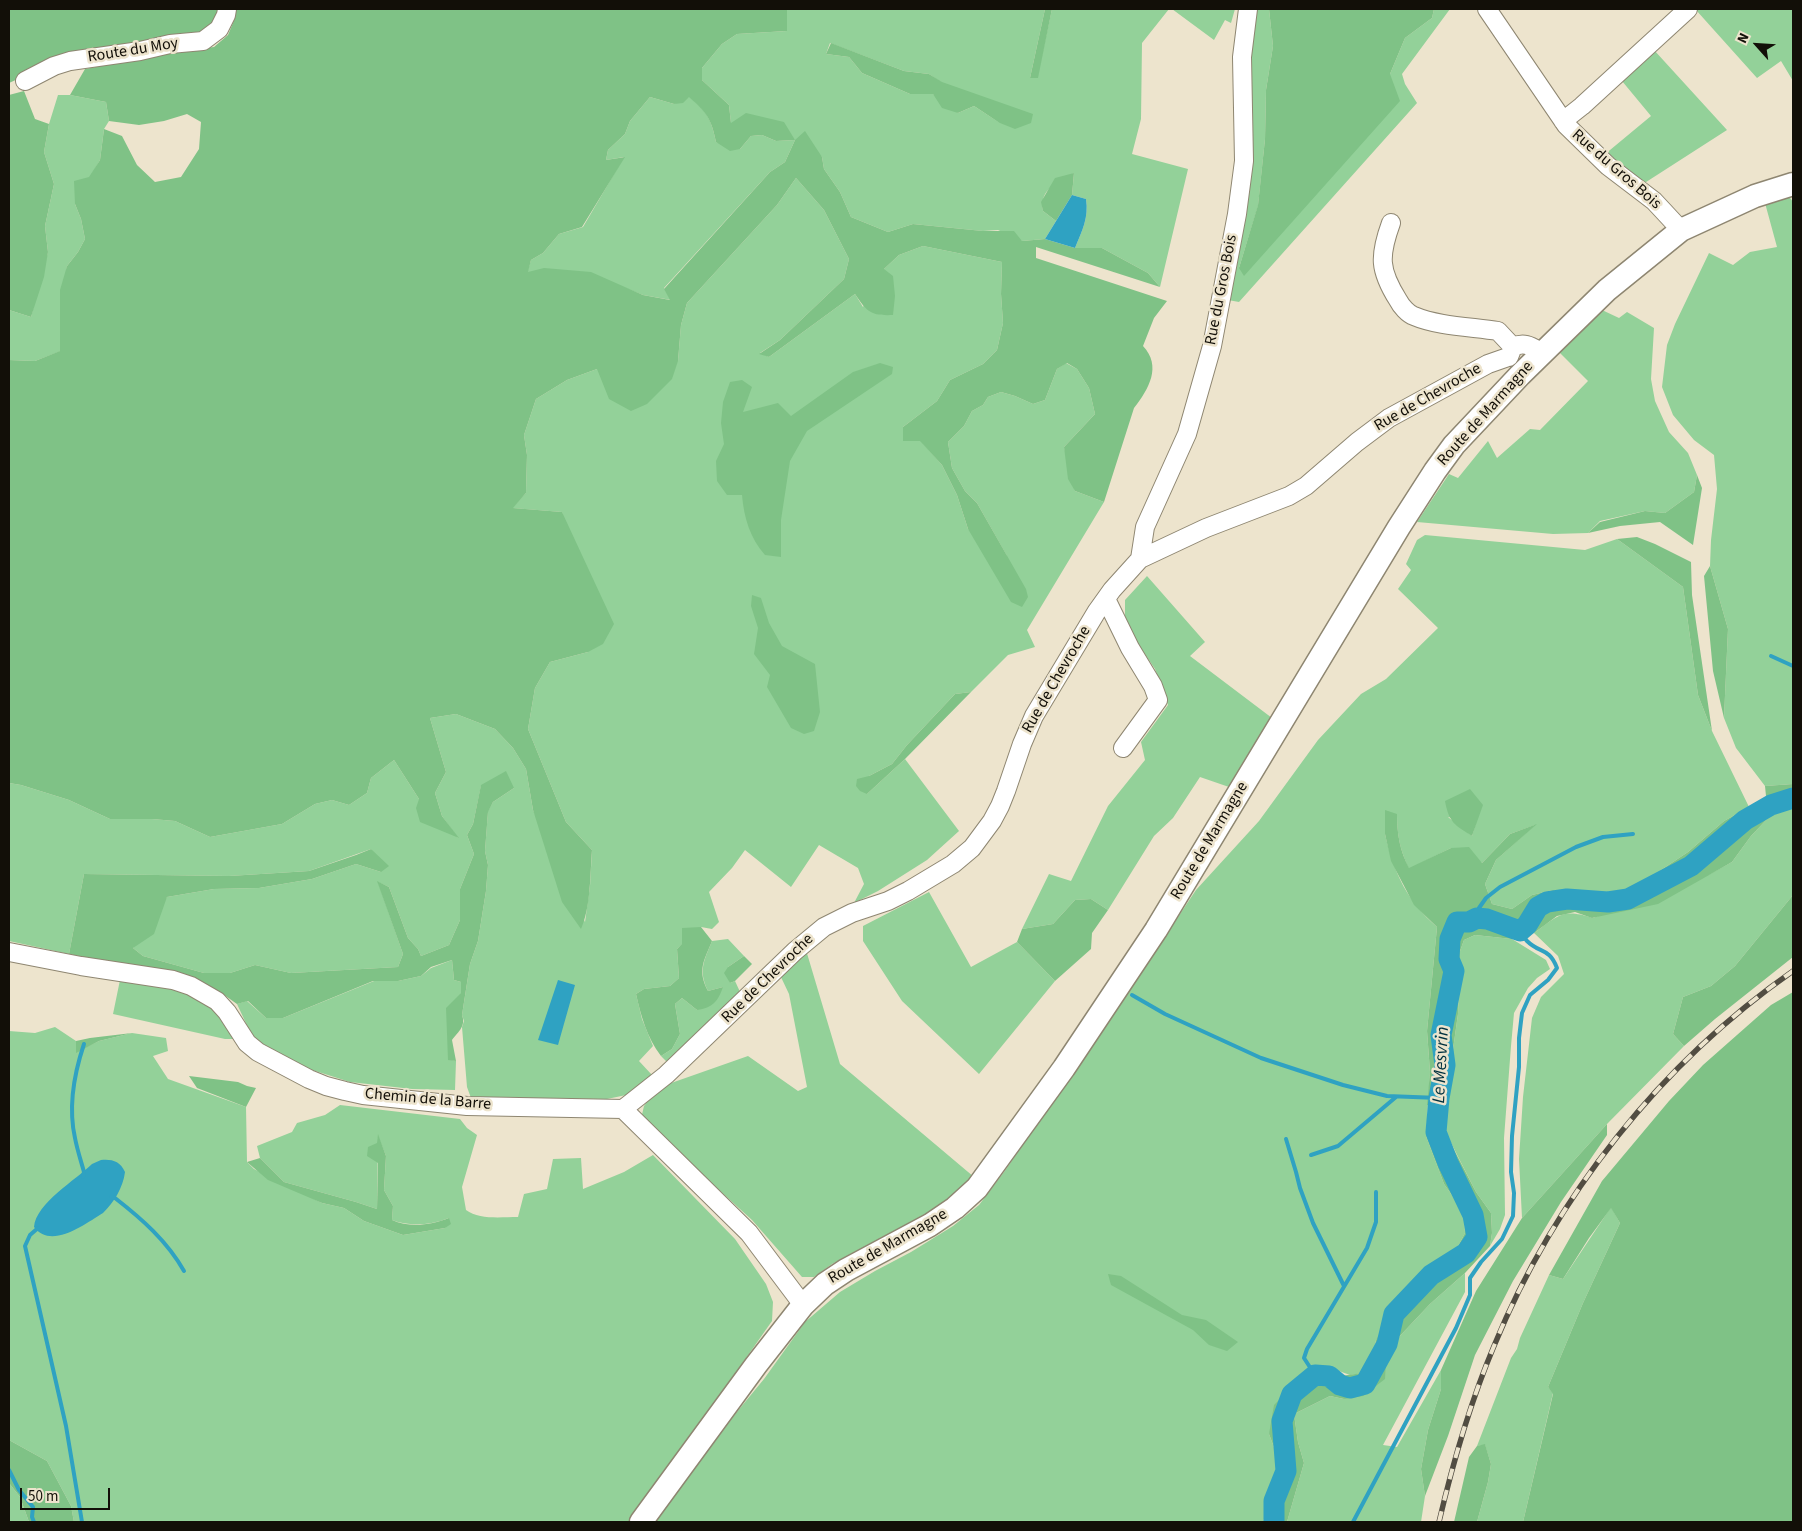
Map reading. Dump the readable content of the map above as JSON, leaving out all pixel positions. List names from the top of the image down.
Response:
{
  "streets": {
    "main road": ["Route de Marmagne"],
    "street": [
      "Route du Moy",
      "Rue du Gros Bois",
      "Rue de Chevroche",
      "Chemin de la Barre"
    ]
  },
  "crossings": [
    ["Rue du Gros Bois", "Rue de Chevroche"],
    ["Rue du Gros Bois", "Route de Marmagne"],
    ["Rue de Chevroche", "Route de Marmagne"],
    ["Rue de Chevroche", "Chemin de la Barre"]
  ],
  "water": ["Le Mesvrin"],
  "scale_bar": "50 m",
  "north": "top left"
}
